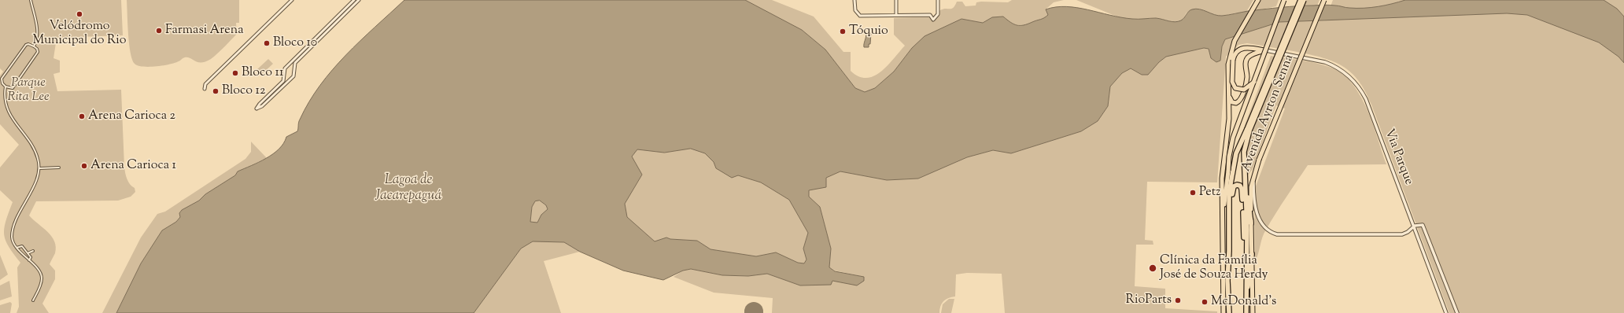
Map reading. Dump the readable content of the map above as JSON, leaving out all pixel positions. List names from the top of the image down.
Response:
{
  "streets": {
    "highway": ["Avenida Ayrton Senna"],
    "street": ["Via Parque"]
  },
  "water": ["Lagoa de Jacarepaguá"],
  "parks": ["Parque Rita Lee"],
  "places": [
    "Velódromo Municipal do Rio",
    "Farmasi Arena",
    "Tóquio",
    "Bloco 10",
    "Bloco 11",
    "Bloco 12",
    "Arena Carioca 2",
    "Arena Carioca 1",
    "Petz",
    "Clínica da Família José de Souza Herdy",
    "RioParts",
    "McDonald's"
  ]
}
